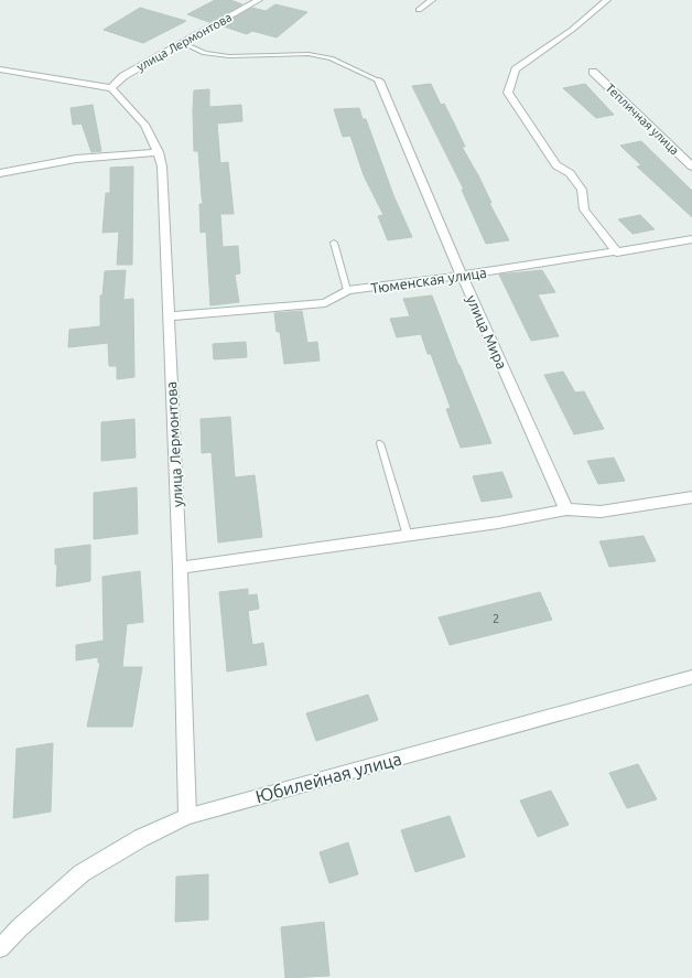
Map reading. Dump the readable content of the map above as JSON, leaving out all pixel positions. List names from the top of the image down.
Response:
{
  "streets": {
    "street": [
      "улица Лермонтова",
      "Тепличная улица",
      "Тюменская улица",
      "улица Мира",
      "Юбилейная улица"
    ]
  },
  "crossings": [
    ["улица Лермонтова", "Тюменская улица"],
    ["улица Лермонтова", "Юбилейная улица"],
    ["Тюменская улица", "улица Мира"]
  ],
  "house_numbers": ["2"]
}
